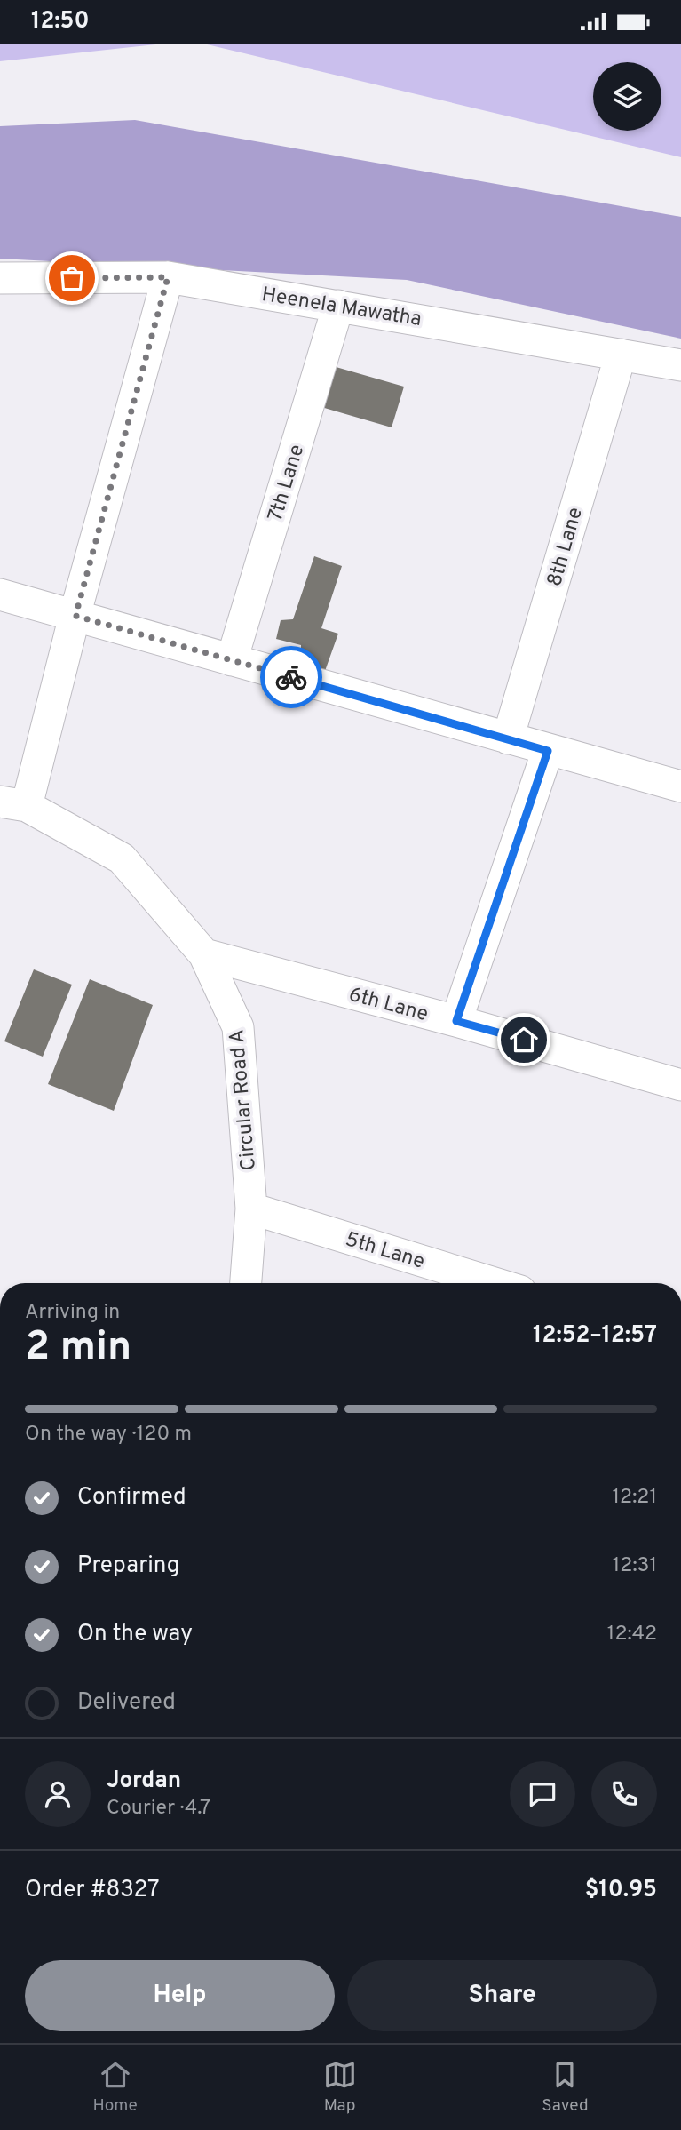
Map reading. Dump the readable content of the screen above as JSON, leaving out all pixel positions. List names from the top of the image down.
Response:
{
  "streets": {
    "street": [
      "Heenela Mawatha",
      "7th Lane",
      "8th Lane",
      "6th Lane",
      "Circular Road A",
      "5th Lane"
    ]
  },
  "crossings": [
    ["Heenela Mawatha", "7th Lane"],
    ["Heenela Mawatha", "8th Lane"],
    ["6th Lane", "Circular Road A"],
    ["Circular Road A", "5th Lane"]
  ],
  "page": {
    "status": "12:50",
    "heading": ["2 min", "Arriving in", "12:52–12:57"],
    "panel": [
      "Jordan",
      "Courier · 4.7",
      "Order #8327",
      "$10.95"
    ],
    "bar": "On the way · 120 m",
    "list": [
      ["Confirmed", "12:21"],
      ["Preparing", "12:31"],
      ["On the way", "12:42"],
      "Delivered"
    ],
    "buttons": ["Help", "Share"],
    "tabs": ["Home", "Map", "Saved"]
  }
}
